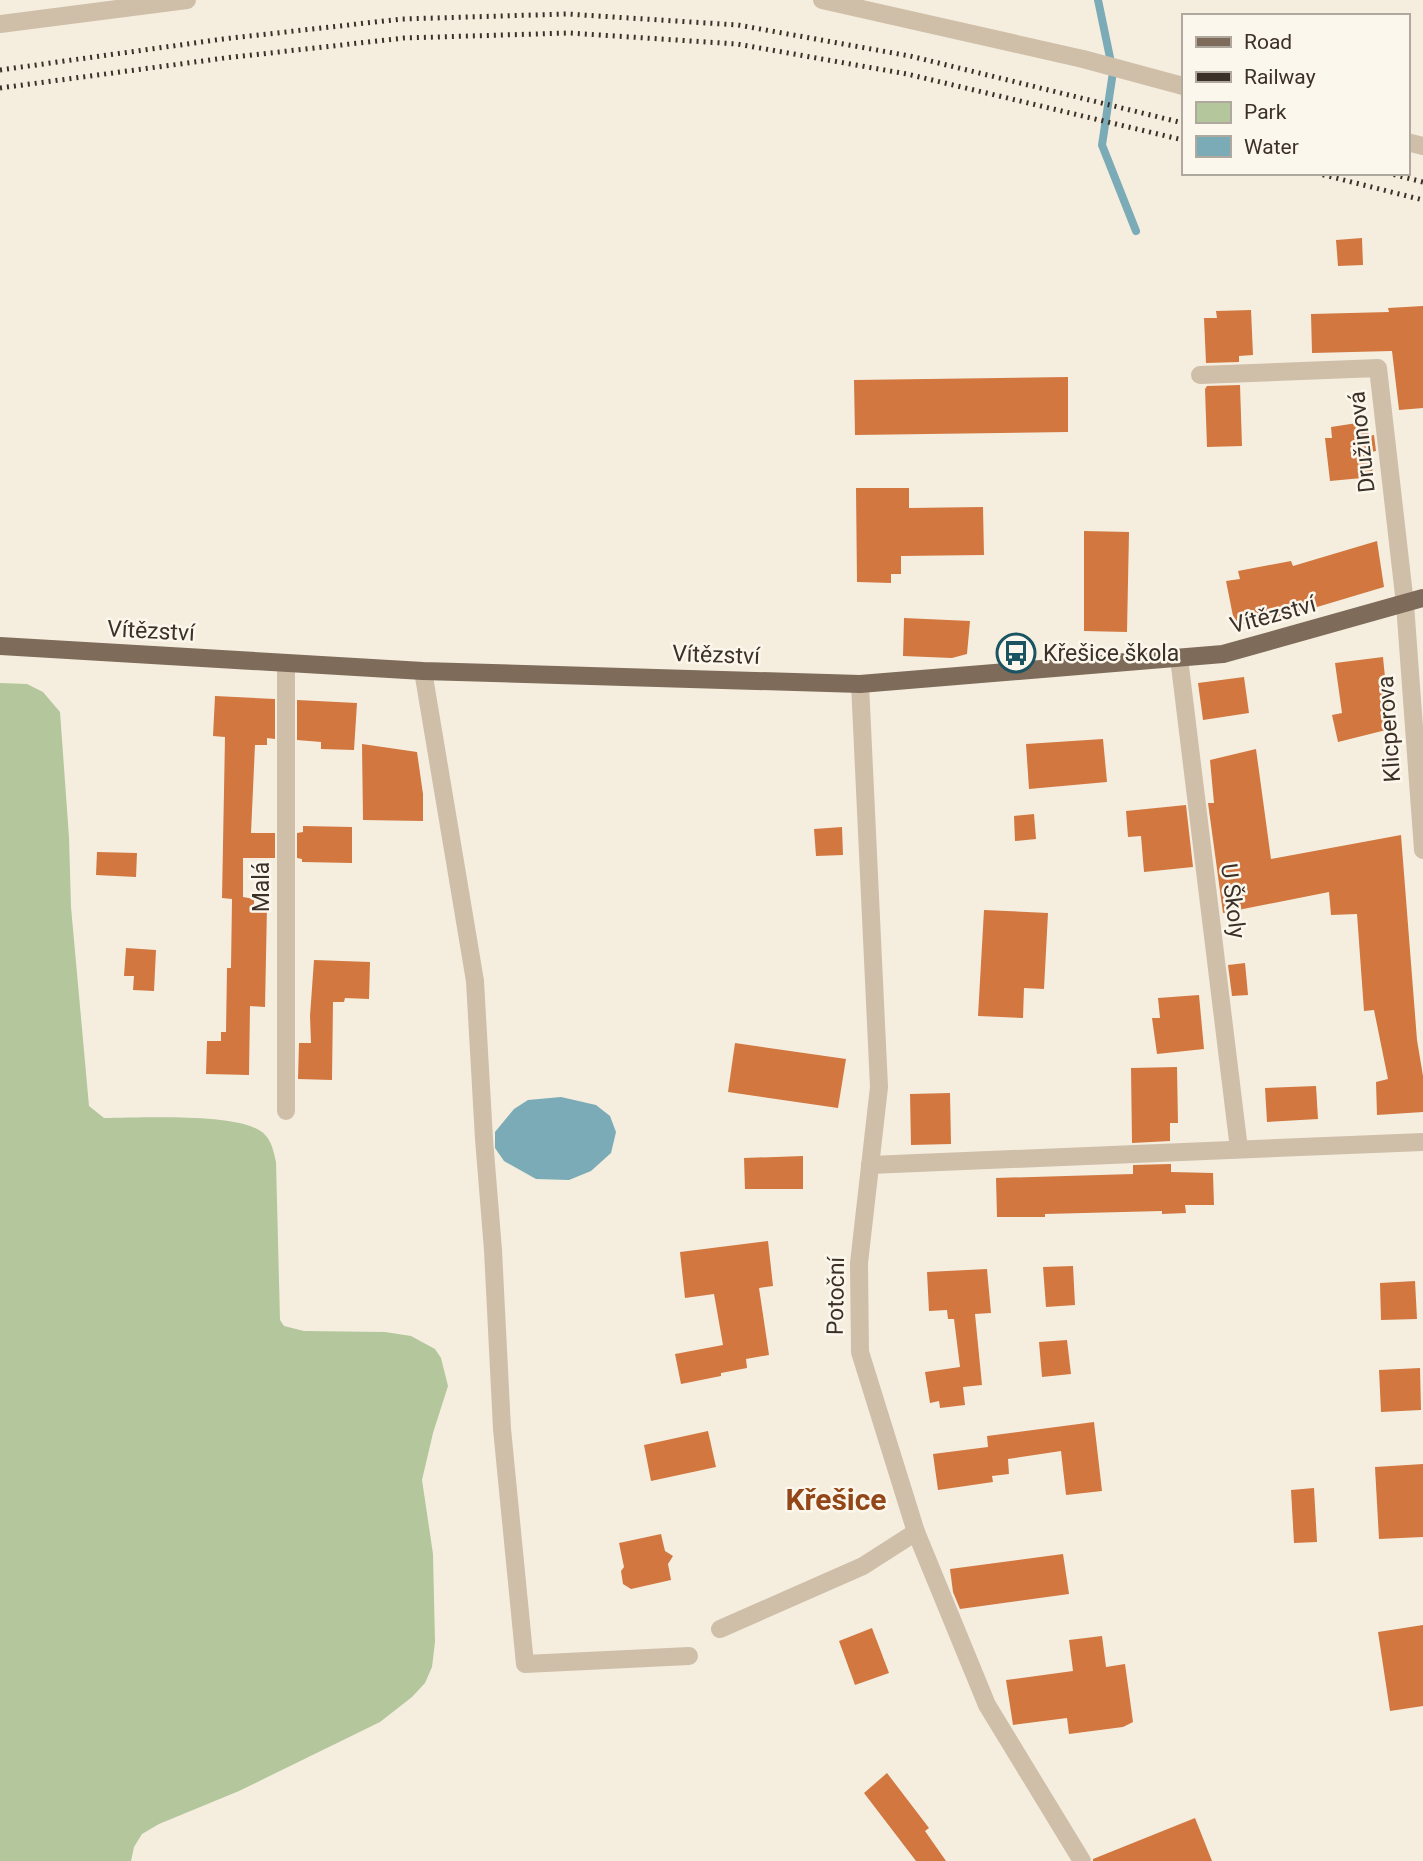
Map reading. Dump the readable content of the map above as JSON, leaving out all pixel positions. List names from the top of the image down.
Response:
{
  "streets": {
    "main road": ["Vítězství"],
    "street": [
      "Družinová",
      "Klicperova",
      "Malá",
      "U Školy",
      "Potoční"
    ]
  },
  "crossings": [
    ["Družinová", "Vítězství"],
    ["Družinová", "Klicperova"],
    ["Vítězství", "Klicperova"],
    ["Vítězství", "Malá"],
    ["Vítězství", "U Školy"],
    ["Vítězství", "Potoční"]
  ],
  "districts": ["Křešice"],
  "places": {
    "bus stop": ["Křešice škola"]
  },
  "legend": [
    "Road",
    "Railway",
    "Park",
    "Water"
  ]
}
